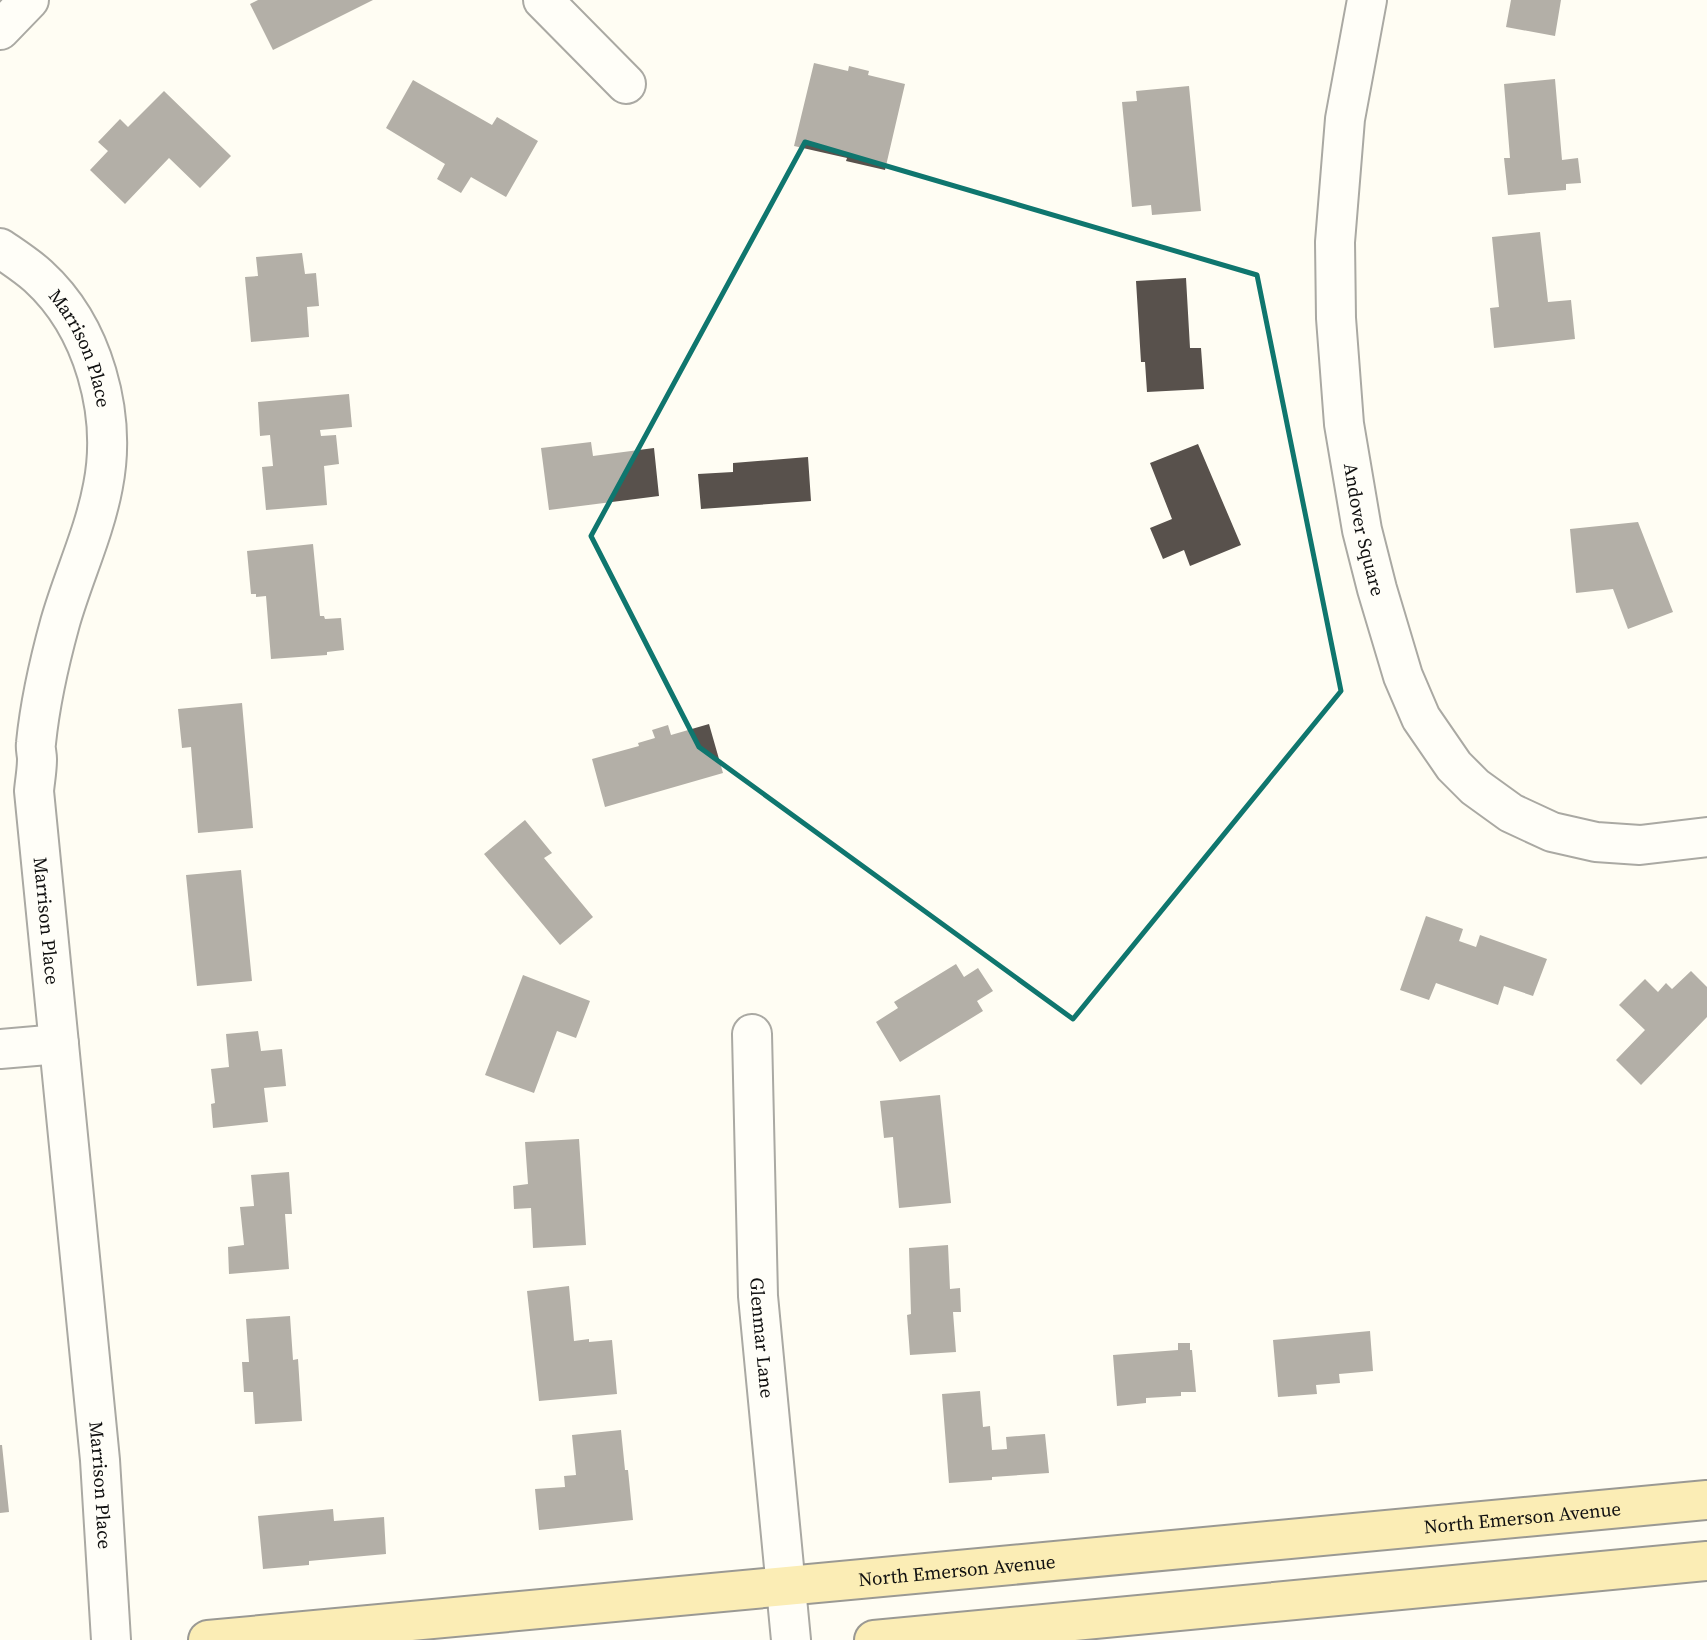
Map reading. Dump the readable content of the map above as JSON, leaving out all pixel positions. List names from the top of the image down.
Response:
{
  "streets": {
    "main road": ["North Emerson Avenue"],
    "street": ["Marrison Place", "Andover Square", "Glenmar Lane"]
  },
  "crossings": [
    ["Glenmar Lane", "North Emerson Avenue"]
  ]
}
